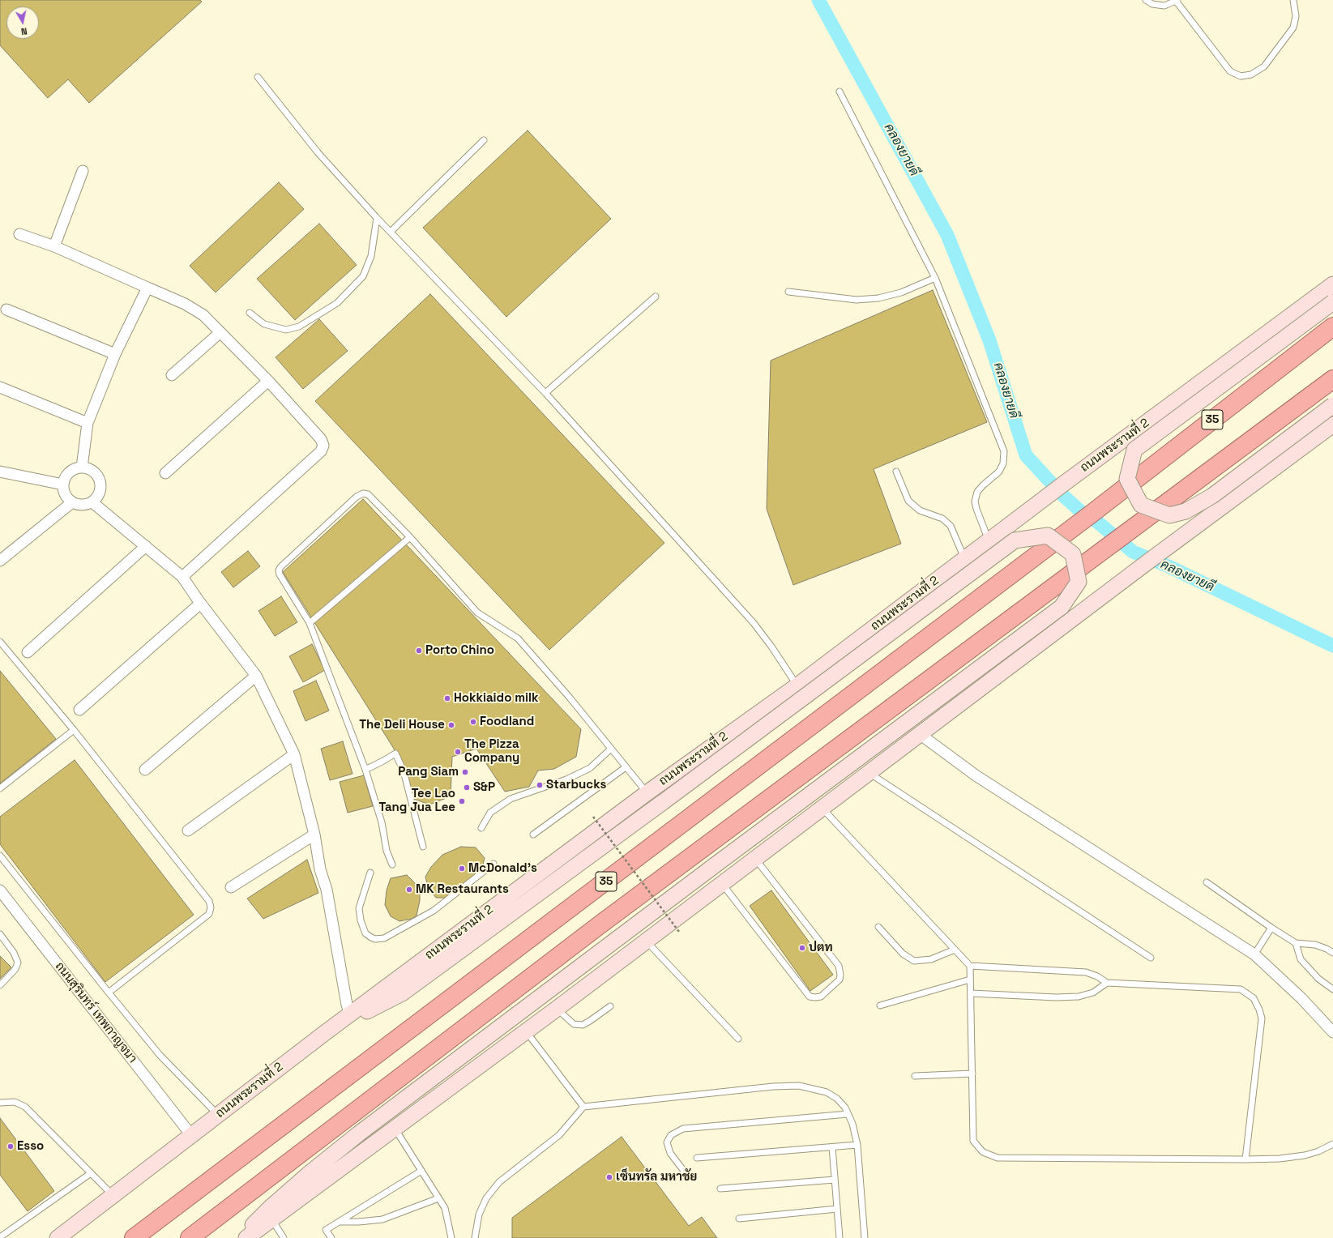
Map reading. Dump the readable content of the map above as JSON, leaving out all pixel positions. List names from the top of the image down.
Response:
{
  "streets": {
    "highway": ["35"],
    "main road": ["ถนนพระรามที่ 2"],
    "street": ["ถนนสุรินทร์ เทพกาญจนา"]
  },
  "crossings": [
    ["ถนนพระรามที่ 2", "ถนนสุรินทร์ เทพกาญจนา"]
  ],
  "water": ["คลองยายดี"],
  "places": [
    "Porto Chino",
    "Hokkiaido milk",
    "Foodland",
    "The Deli House",
    "The Pizza Company",
    "Pang Siam",
    "Starbucks",
    "S&P",
    "Tee Lao Tang Jua Lee",
    "McDonald's",
    "MK Restaurants",
    "ปตท",
    "Esso",
    "เซ็นทรัล มหาชัย"
  ],
  "north": "bottom"
}
